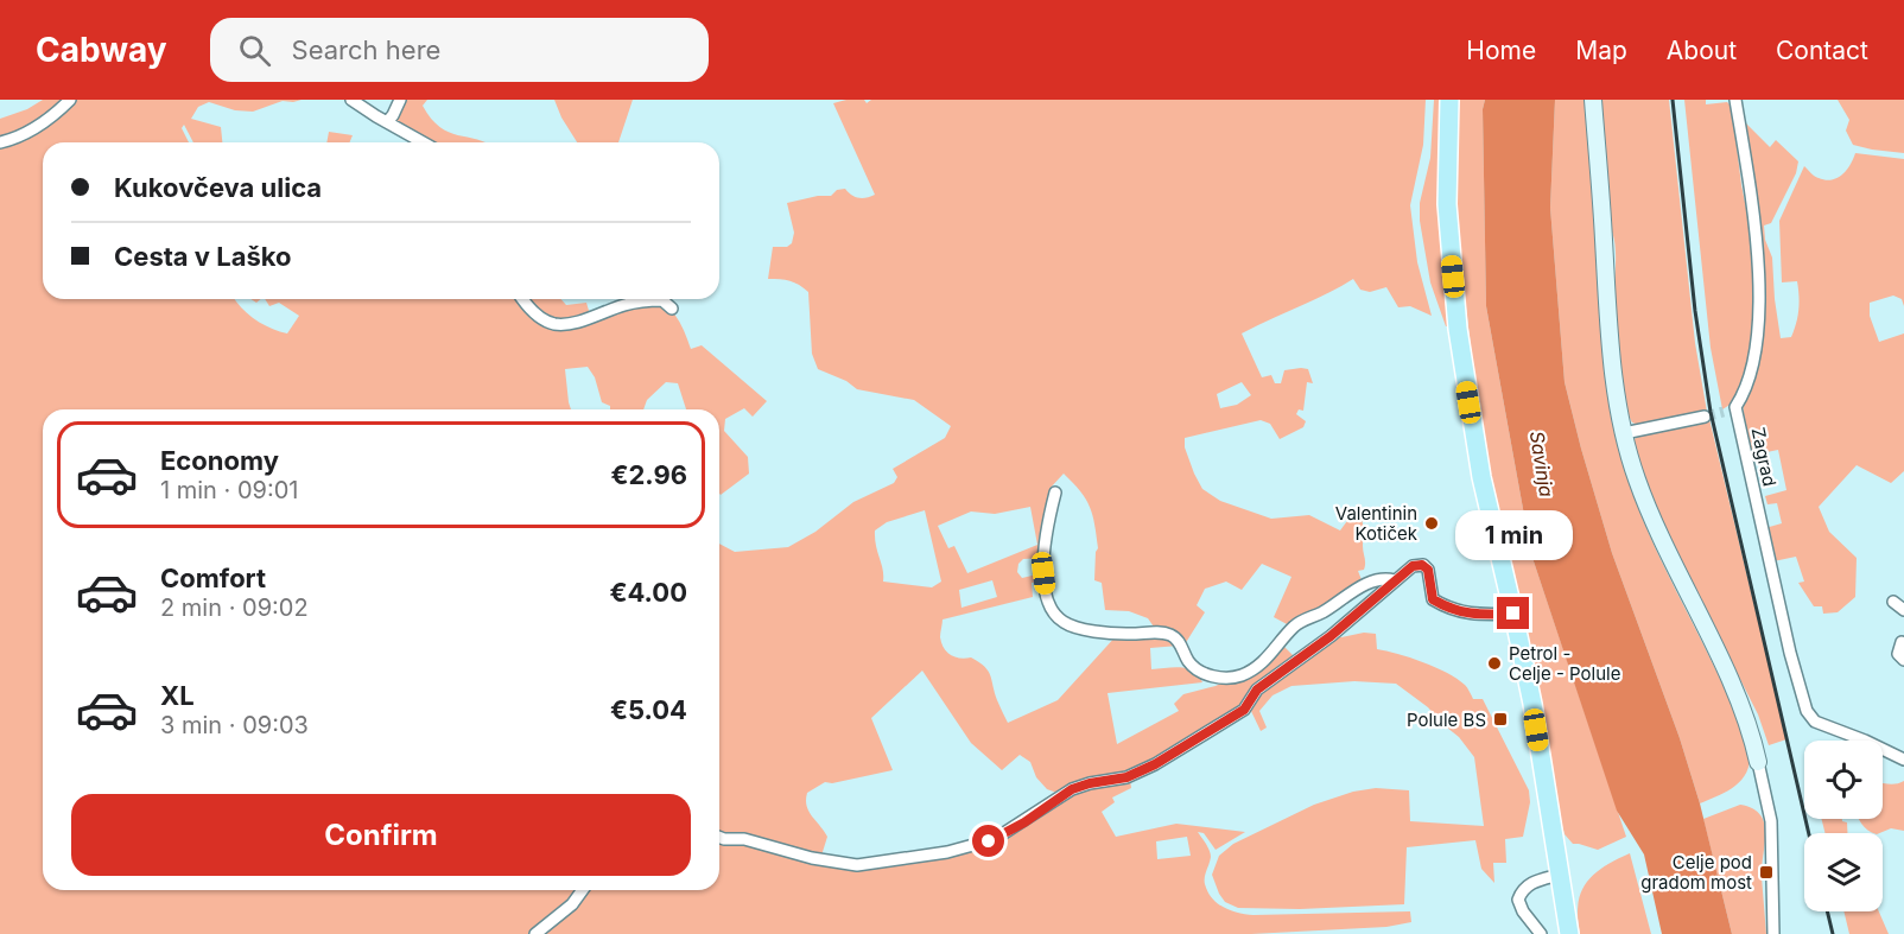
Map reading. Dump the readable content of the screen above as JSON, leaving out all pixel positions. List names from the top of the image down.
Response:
{
  "streets": {
    "street": ["Zagrad"]
  },
  "water": ["Savinja"],
  "places": {
    "other": ["Valentinin Kotiček", "Petrol - Celje - Polule"],
    "transit": ["Polule BS", "Celje pod gradom most"]
  },
  "page": {
    "header": "Cabway",
    "search": "Search here",
    "nav": [
      "Home",
      "Map",
      "About",
      "Contact"
    ],
    "banner": ["Kukovčeva ulica", "Cesta v Laško"],
    "list": [
      {
        "name": "Economy",
        "note": "1 min · 09:01",
        "value": "€2.96"
      },
      {
        "name": "Comfort",
        "note": "2 min · 09:02",
        "value": "€4.00"
      },
      {
        "name": "XL",
        "note": "3 min · 09:03",
        "value": "€5.04"
      }
    ],
    "bubble": "1 min",
    "buttons": "Confirm"
  }
}
